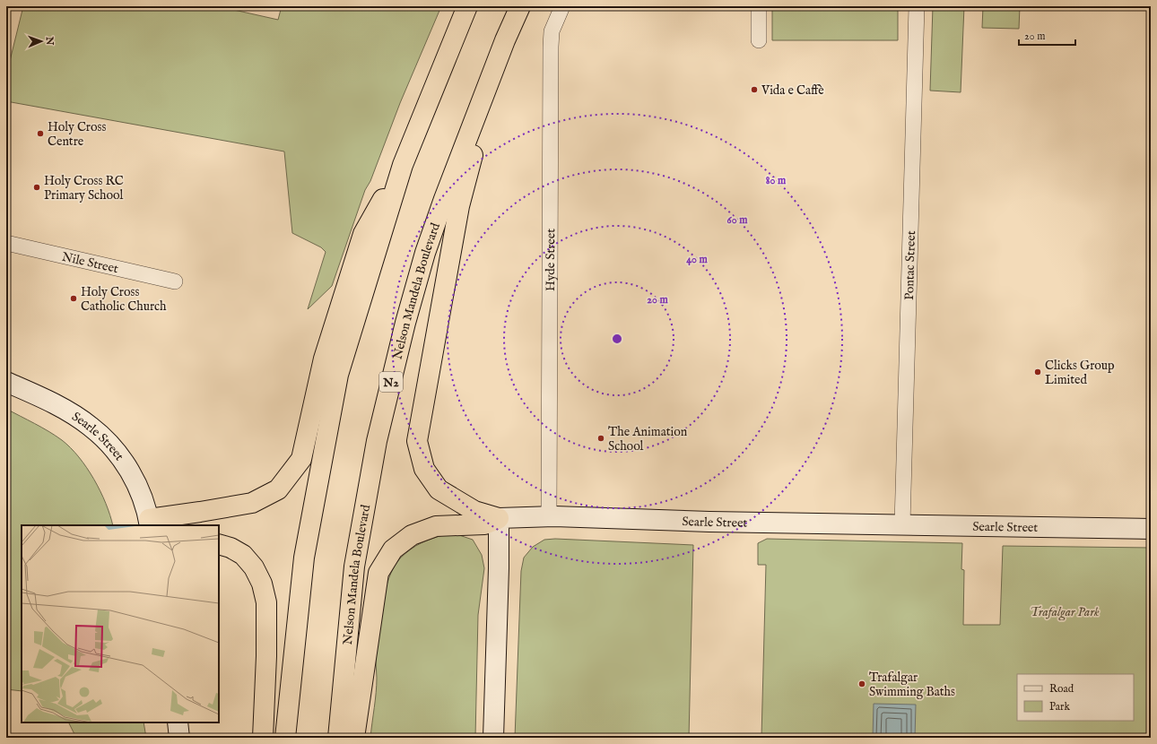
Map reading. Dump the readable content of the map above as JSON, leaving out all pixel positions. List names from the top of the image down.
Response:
{
  "streets": {
    "highway": ["Nelson Mandela Boulevard", "N2"],
    "street": [
      "Hyde Street",
      "Nile Street",
      "Pontac Street",
      "Searle Street"
    ]
  },
  "crossings": [
    ["Hyde Street", "Searle Street"],
    ["Pontac Street", "Searle Street"]
  ],
  "parks": ["Trafalgar Park"],
  "places": [
    "Vida e Caffè",
    "Holy Cross Centre",
    "Holy Cross RC Primary School",
    "Holy Cross Catholic Church",
    "Clicks Group Limited",
    "The Animation School",
    "Trafalgar Swimming Baths"
  ],
  "legend": ["Road", "Park"],
  "scale_bar": "20 m",
  "north": "right",
  "rings": [
    "80 m",
    "60 m",
    "40 m",
    "20 m"
  ]
}
